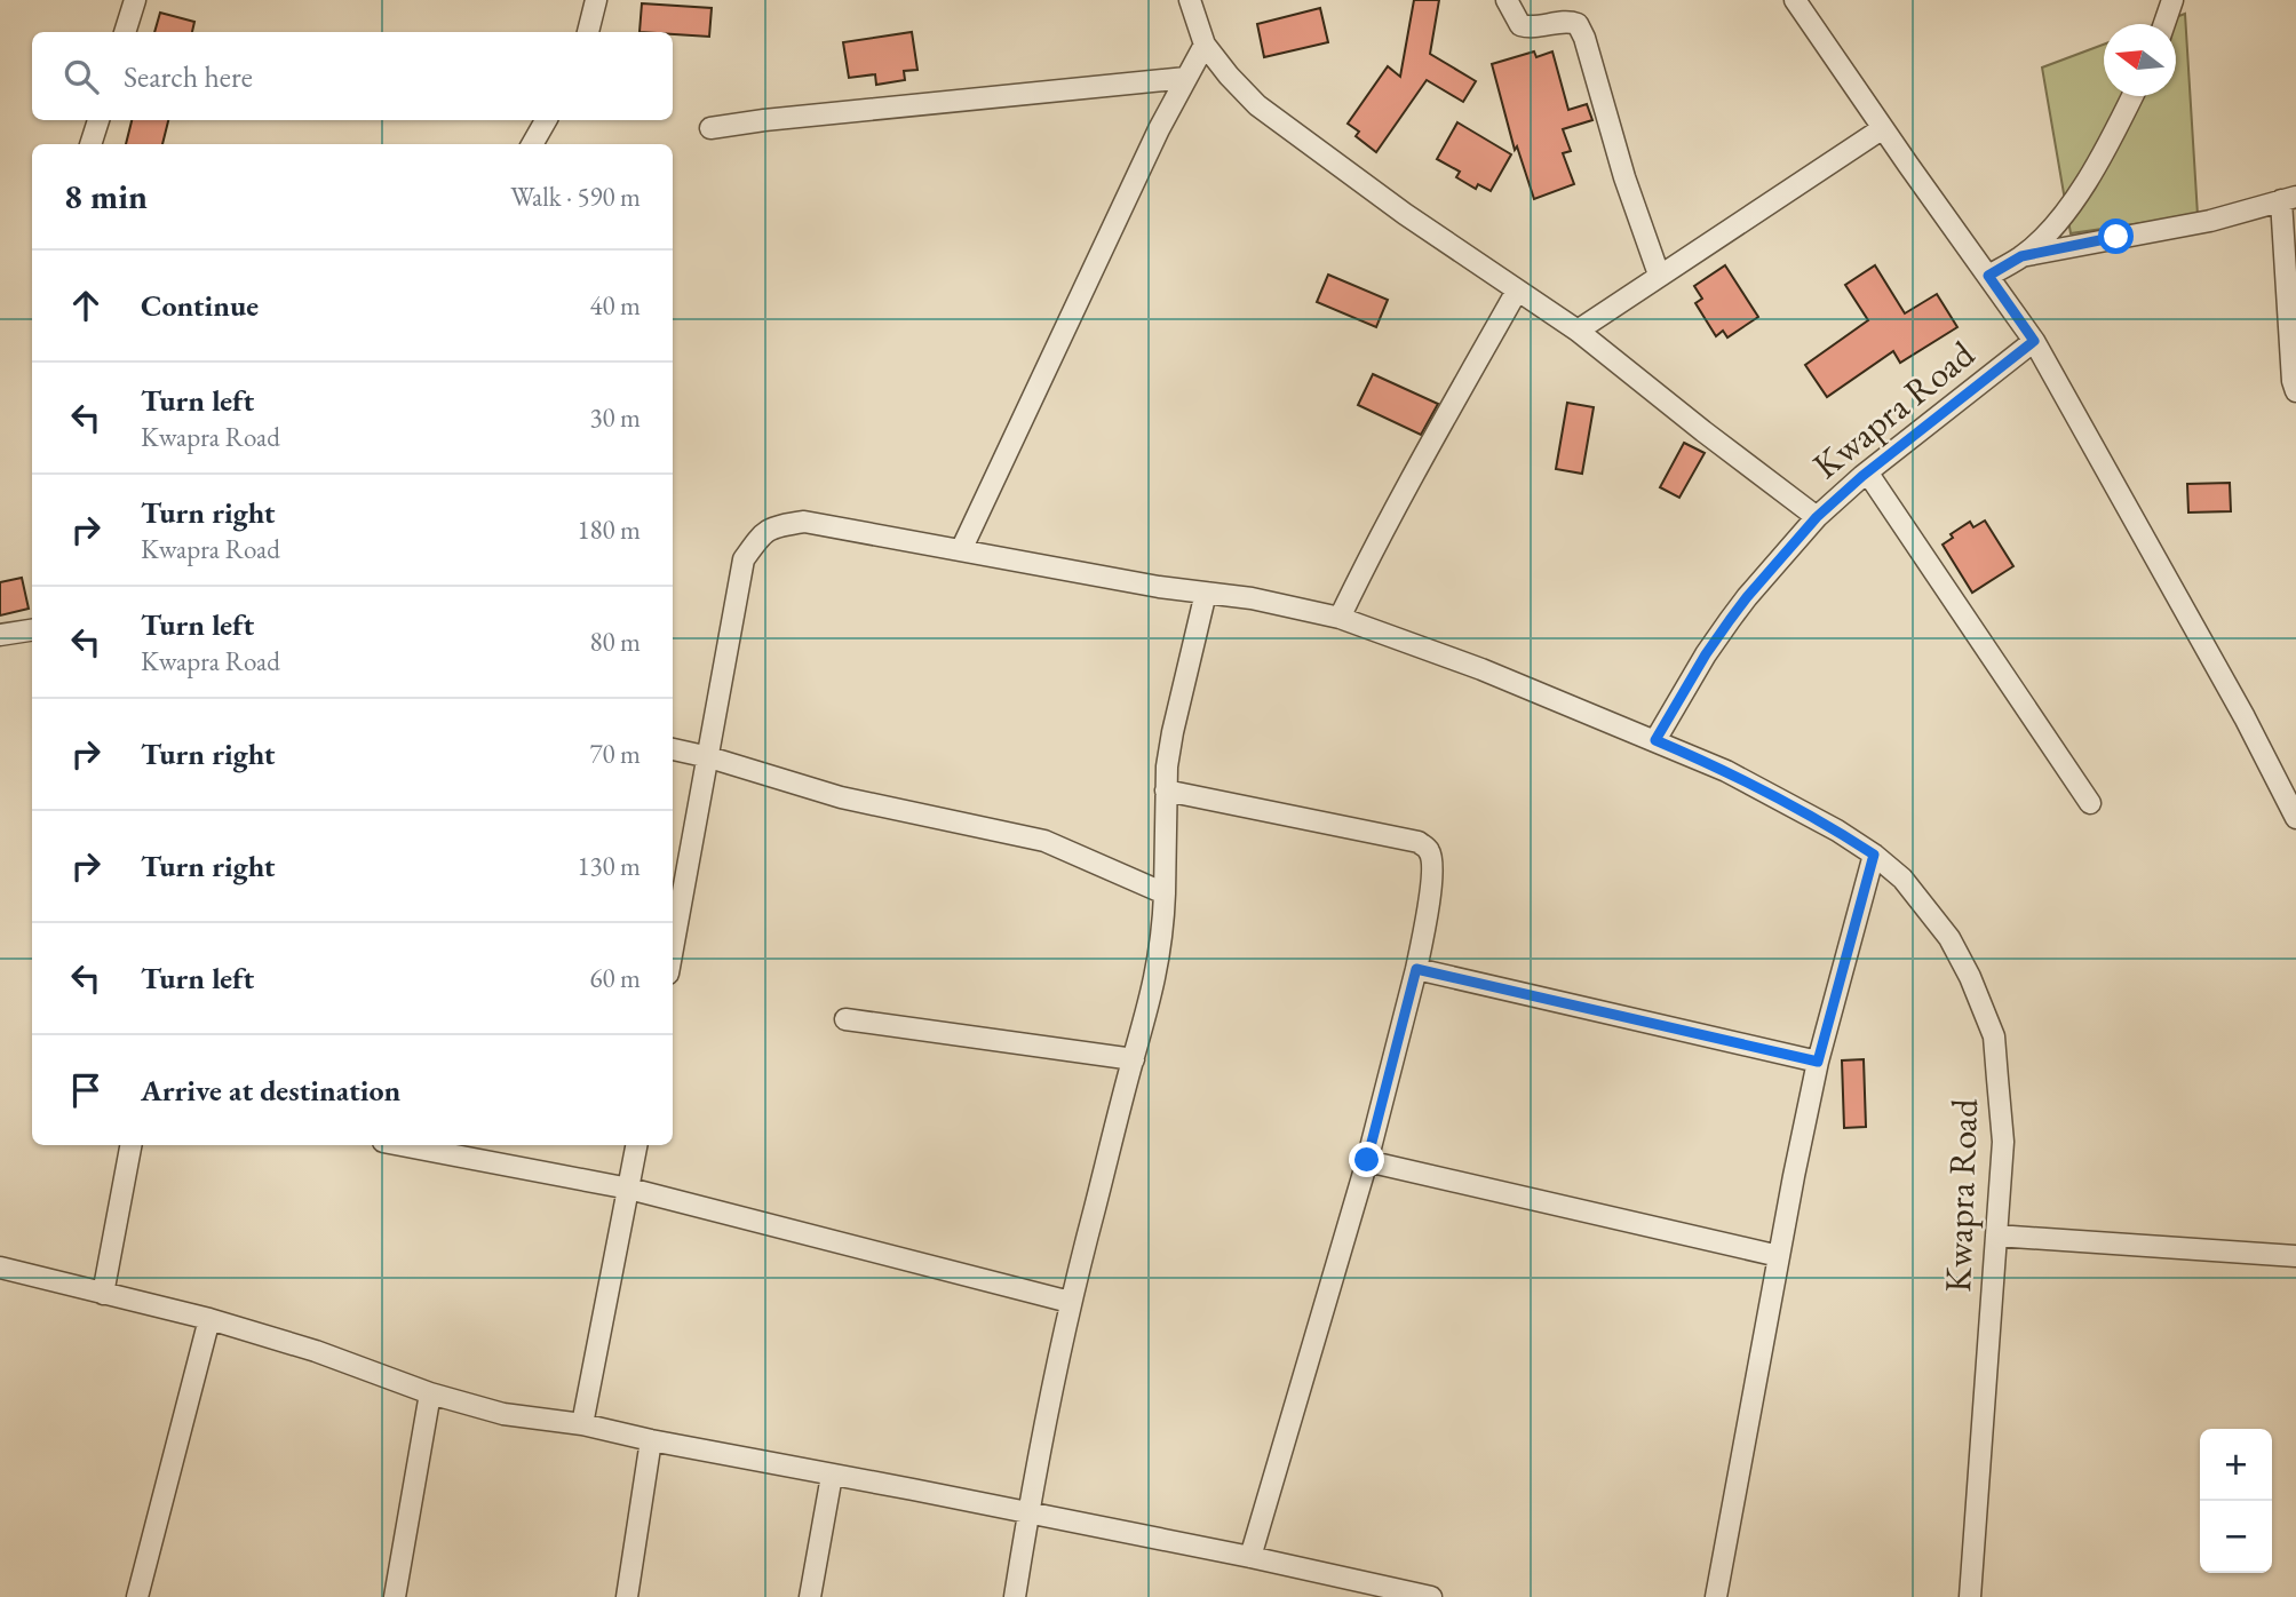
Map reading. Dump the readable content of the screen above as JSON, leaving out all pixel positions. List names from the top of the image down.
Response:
{
  "streets": {
    "street": ["Kwapra Road"]
  },
  "north": "left",
  "page": {
    "search": "Search here",
    "heading": ["8 min", "Walk · 590 m"],
    "list": [
      ["Continue", "40 m"],
      ["Turn left", "Kwapra Road", "30 m"],
      ["Turn right", "Kwapra Road", "180 m"],
      ["Turn left", "Kwapra Road", "80 m"],
      ["Turn right", "70 m"],
      ["Turn right", "130 m"],
      ["Turn left", "60 m"],
      "Arrive at destination"
    ],
    "map_buttons": ["+", "−"]
  }
}
